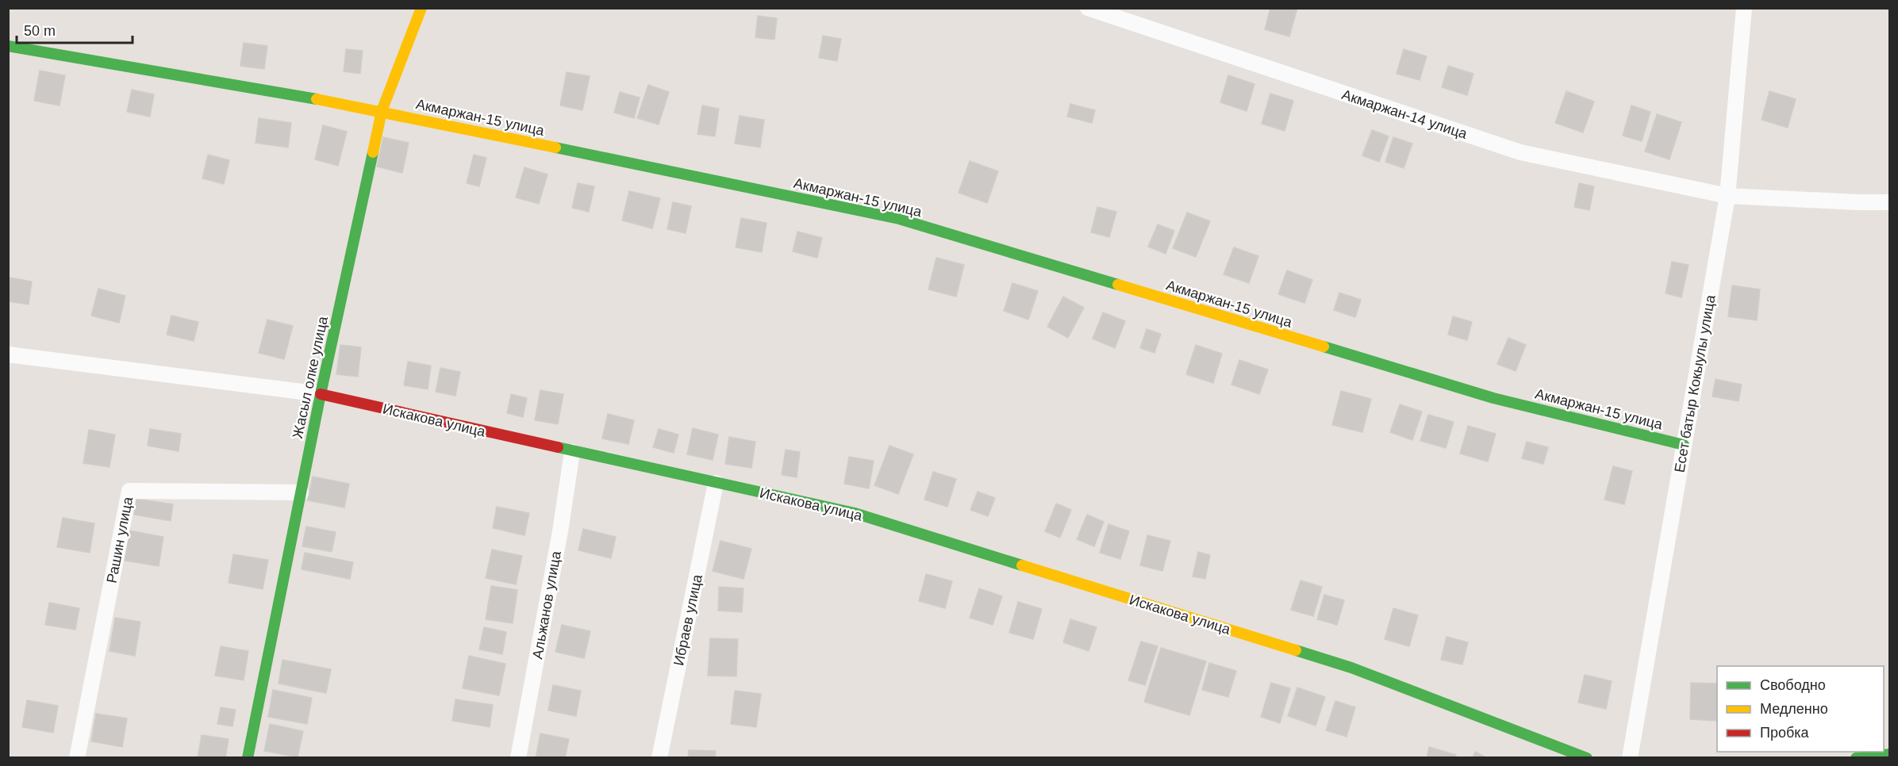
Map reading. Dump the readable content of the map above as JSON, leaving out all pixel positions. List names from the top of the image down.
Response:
{
  "streets": {
    "street": [
      "Акмаржан-14 улица",
      "Акмаржан-15 улица",
      "Жасыл олке улица",
      "Есет батыр Кокыулы улица",
      "Искакова улица",
      "Рашин улица",
      "Альжанов улица",
      "Ибраев улица"
    ]
  },
  "crossings": [
    ["Акмаржан-14 улица", "Есет батыр Кокыулы улица"],
    ["Акмаржан-15 улица", "Жасыл олке улица"],
    ["Акмаржан-15 улица", "Есет батыр Кокыулы улица"],
    ["Жасыл олке улица", "Искакова улица"],
    ["Жасыл олке улица", "Рашин улица"],
    ["Искакова улица", "Альжанов улица"],
    ["Искакова улица", "Ибраев улица"]
  ],
  "legend": ["Свободно", "Медленно", "Пробка"],
  "scale_bar": "50 m"
}
